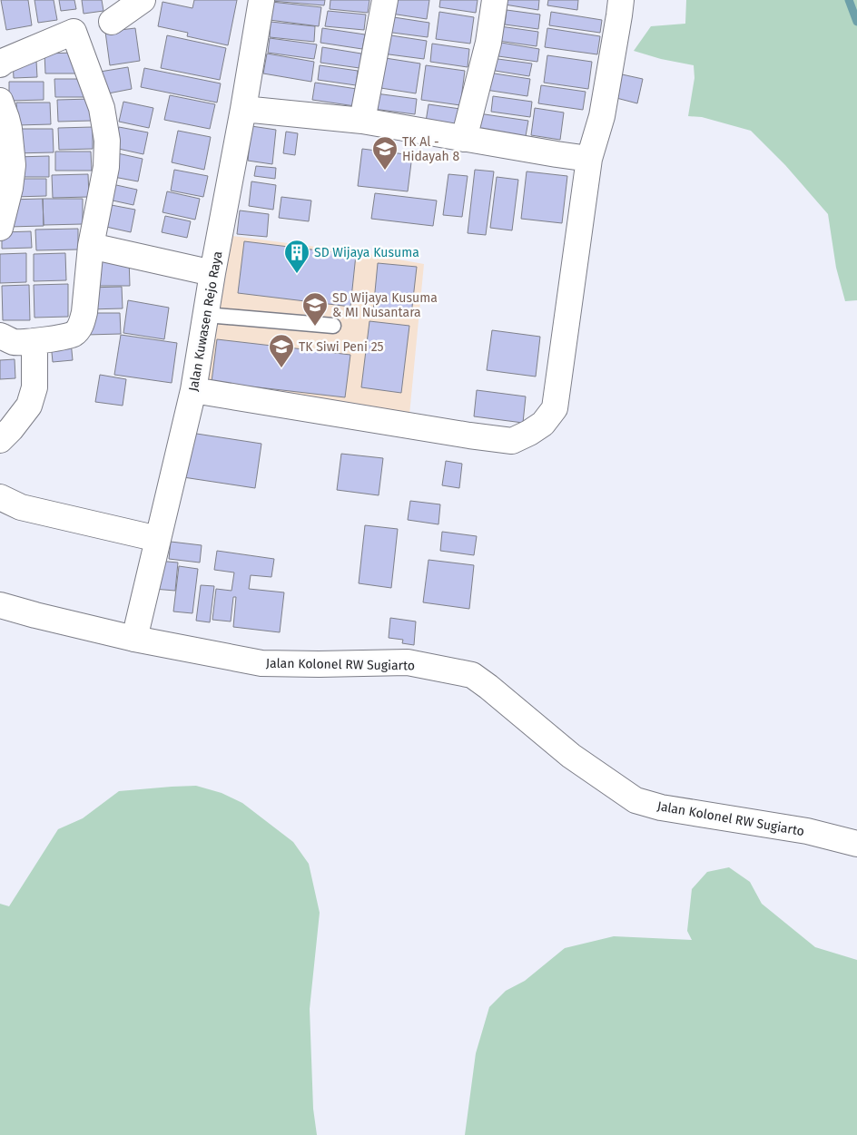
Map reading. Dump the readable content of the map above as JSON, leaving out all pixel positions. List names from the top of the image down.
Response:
{
  "streets": {
    "street": ["Jalan Kuwasen Rejo Raya", "Jalan Kolonel RW Sugiarto"]
  },
  "crossings": [
    ["Jalan Kuwasen Rejo Raya", "Jalan Kolonel RW Sugiarto"]
  ],
  "places": {
    "school or university": ["TK Al - Hidayah 8", "SD Wijaya Kusuma & MI Nusantara", "TK Siwi Peni 25"],
    "building": ["SD Wijaya Kusuma"]
  }
}
